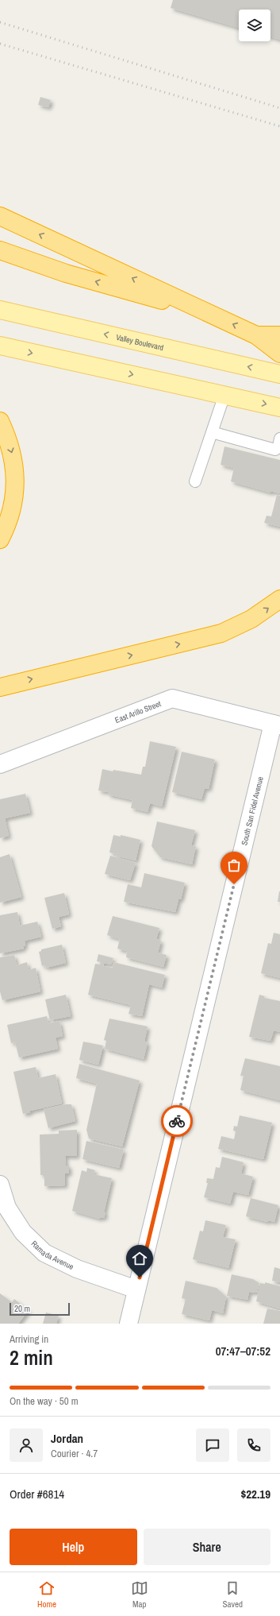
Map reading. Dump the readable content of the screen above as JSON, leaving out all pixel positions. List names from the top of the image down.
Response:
{
  "streets": {
    "main road": ["Valley Boulevard"],
    "street": ["East Arillo Street", "South San Fidel Avenue", "Ramada Avenue"]
  },
  "crossings": [
    ["East Arillo Street", "South San Fidel Avenue"],
    ["South San Fidel Avenue", "Ramada Avenue"]
  ],
  "scale_bar": "20 m",
  "page": {
    "scale": "20 m",
    "heading": ["2 min", "Arriving in", "07:47–07:52"],
    "panel": [
      "Jordan",
      "Courier · 4.7",
      "Order #6814",
      "$22.19"
    ],
    "bar": "On the way · 50 m",
    "buttons": ["Help", "Share"],
    "tabs": ["Home", "Map", "Saved"]
  }
}
